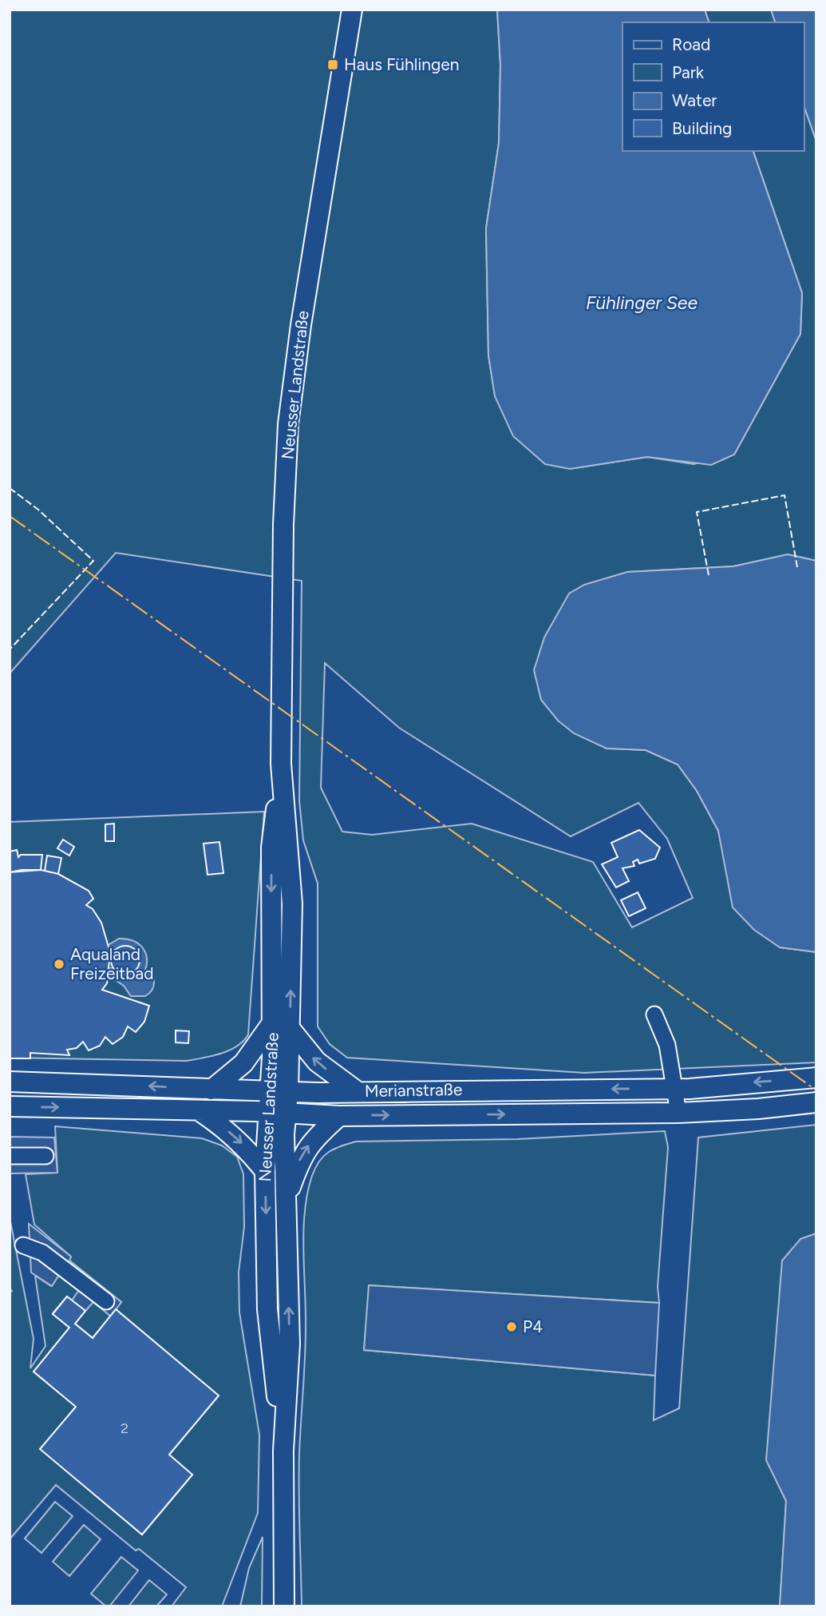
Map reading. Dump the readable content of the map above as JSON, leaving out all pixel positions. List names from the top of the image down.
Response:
{
  "streets": {
    "main road": ["Neusser Landstraße", "Merianstraße"]
  },
  "crossings": [
    ["Neusser Landstraße", "Merianstraße"]
  ],
  "water": ["Fühlinger See"],
  "places": {
    "transit": ["Haus Fühlingen"],
    "other": ["Aqualand Freizeitbad", "P4"]
  },
  "house_numbers": ["2"],
  "legend": [
    "Road",
    "Park",
    "Water",
    "Building"
  ]
}
